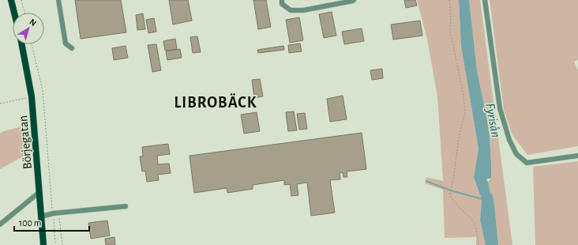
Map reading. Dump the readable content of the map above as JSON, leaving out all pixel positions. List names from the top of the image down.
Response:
{
  "streets": {
    "main road": ["Börjegatan"]
  },
  "districts": ["LIBROBÄCK"],
  "water": ["Fyrisån"],
  "scale_bar": "100 m",
  "north": "top right"
}
